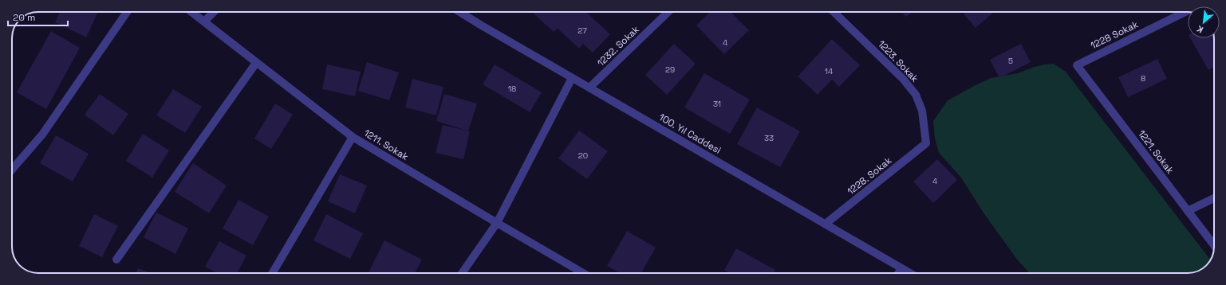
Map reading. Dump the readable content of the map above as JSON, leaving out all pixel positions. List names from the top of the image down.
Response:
{
  "streets": {
    "street": [
      "1228 Sokak",
      "1232. Sokak",
      "1223. Sokak",
      "100. Yıl Caddesi",
      "1211. Sokak",
      "1221. Sokak",
      "1228. Sokak"
    ]
  },
  "crossings": [
    ["1228 Sokak", "1221. Sokak"],
    ["1232. Sokak", "100. Yıl Caddesi"],
    ["1223. Sokak", "1228. Sokak"],
    ["100. Yıl Caddesi", "1228. Sokak"]
  ],
  "house_numbers": [
    "27",
    "4",
    "5",
    "29",
    "14",
    "8",
    "18",
    "31",
    "33",
    "20",
    "4"
  ],
  "scale_bar": "20 m",
  "north": "bottom left"
}
